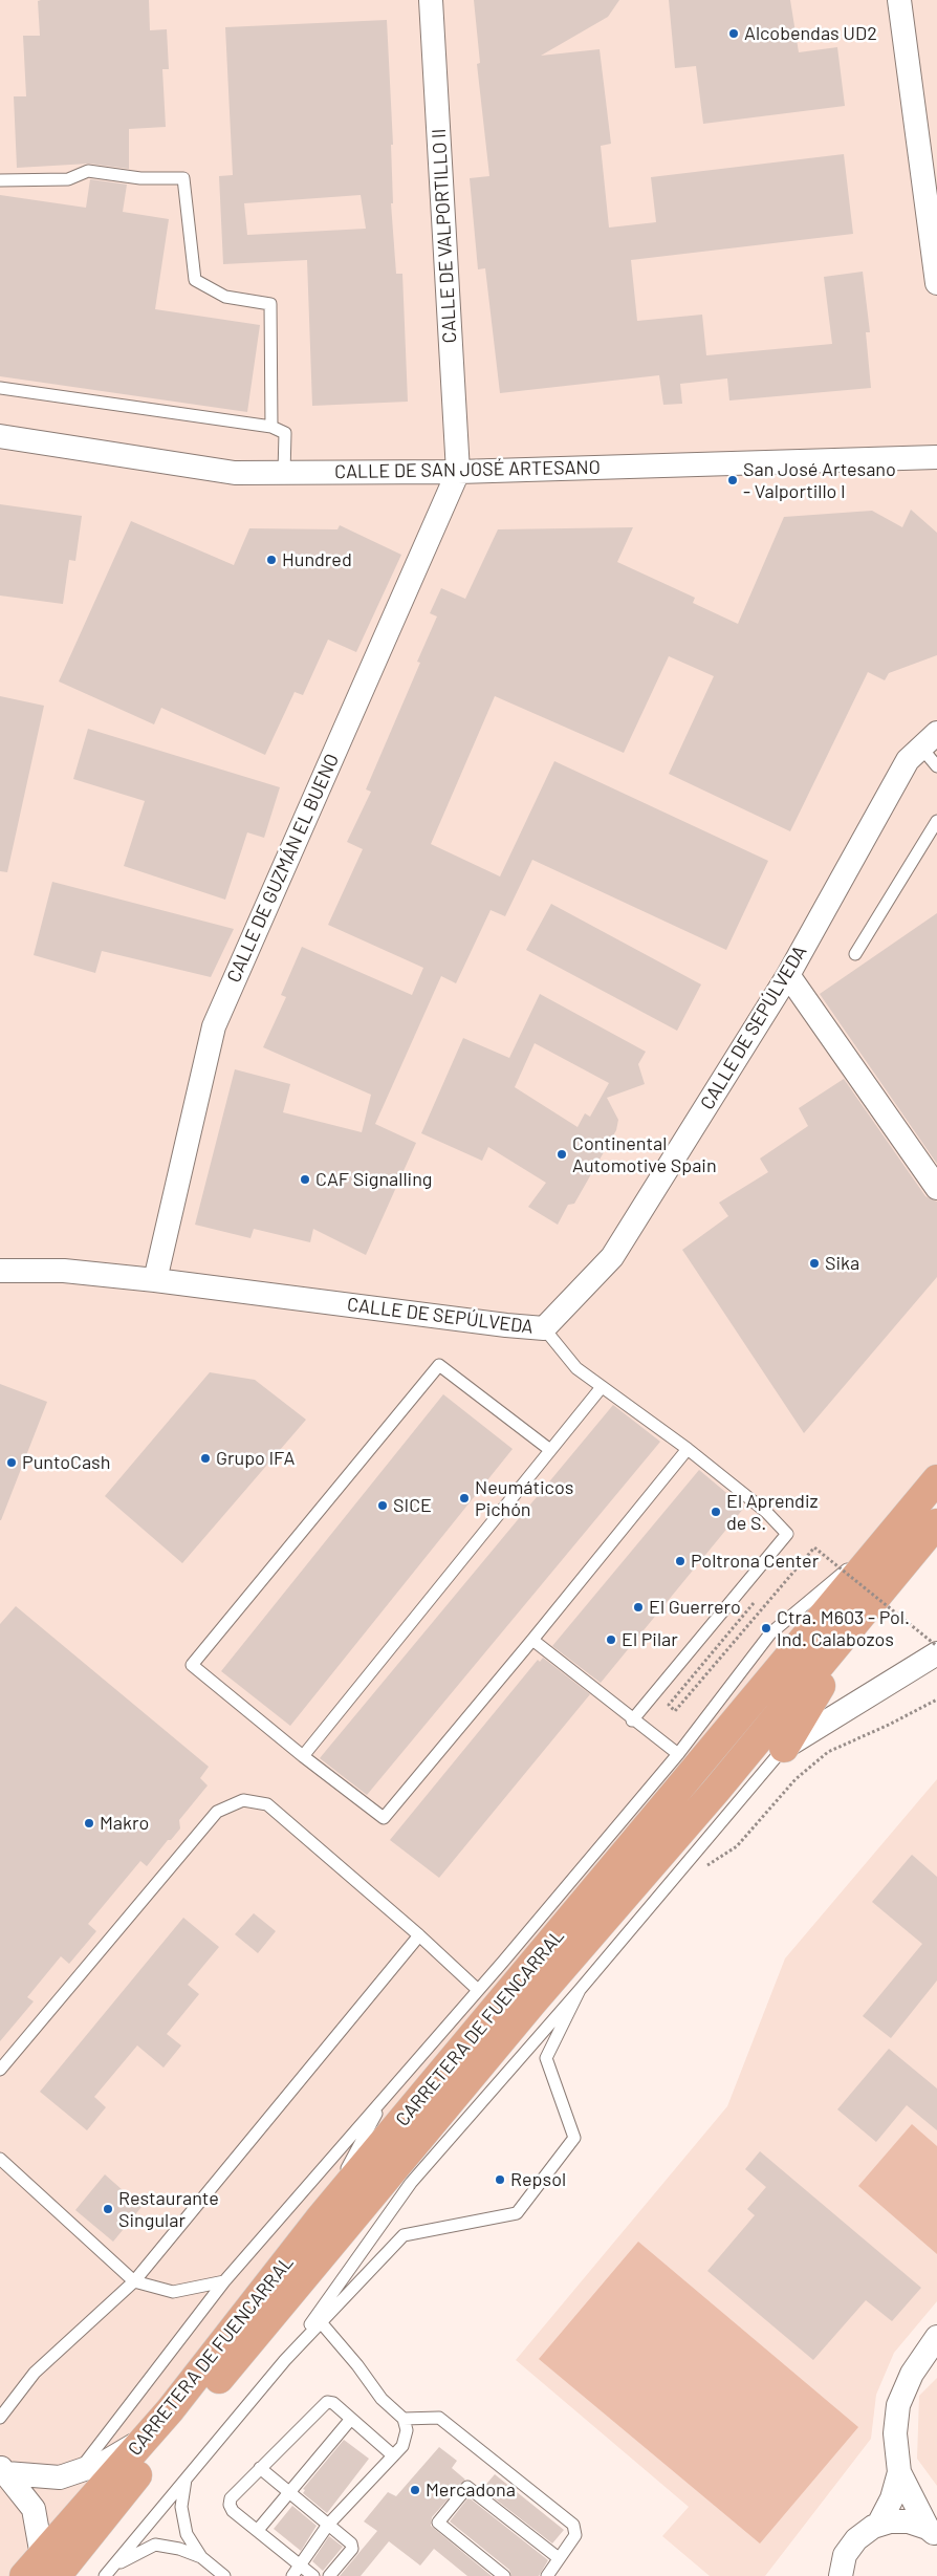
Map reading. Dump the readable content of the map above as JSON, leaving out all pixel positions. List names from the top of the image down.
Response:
{
  "streets": {
    "highway": ["CARRETERA DE FUENCARRAL"],
    "street": [
      "CALLE DE VALPORTILLO II",
      "CALLE DE SAN JOSÉ ARTESANO",
      "CALLE DE GUZMÁN EL BUENO",
      "CALLE DE SEPÚLVEDA"
    ]
  },
  "crossings": [
    ["CALLE DE VALPORTILLO II", "CALLE DE SAN JOSÉ ARTESANO"],
    ["CALLE DE VALPORTILLO II", "CALLE DE GUZMÁN EL BUENO"],
    ["CALLE DE SAN JOSÉ ARTESANO", "CALLE DE GUZMÁN EL BUENO"],
    ["CALLE DE GUZMÁN EL BUENO", "CALLE DE SEPÚLVEDA"]
  ],
  "places": [
    "Alcobendas UD2",
    "San José Artesano - Valportillo I",
    "Hundred",
    "Continental Automotive Spain",
    "CAF Signalling",
    "Sika",
    "Grupo IFA",
    "PuntoCash",
    "Neumáticos Pichón",
    "SICE",
    "El Aprendiz de S.",
    "Poltrona Center",
    "El Guerrero",
    "Ctra. M603 - Pol. Ind. Calabozos",
    "El Pilar",
    "Makro",
    "Repsol",
    "Restaurante Singular",
    "Mercadona"
  ]
}
